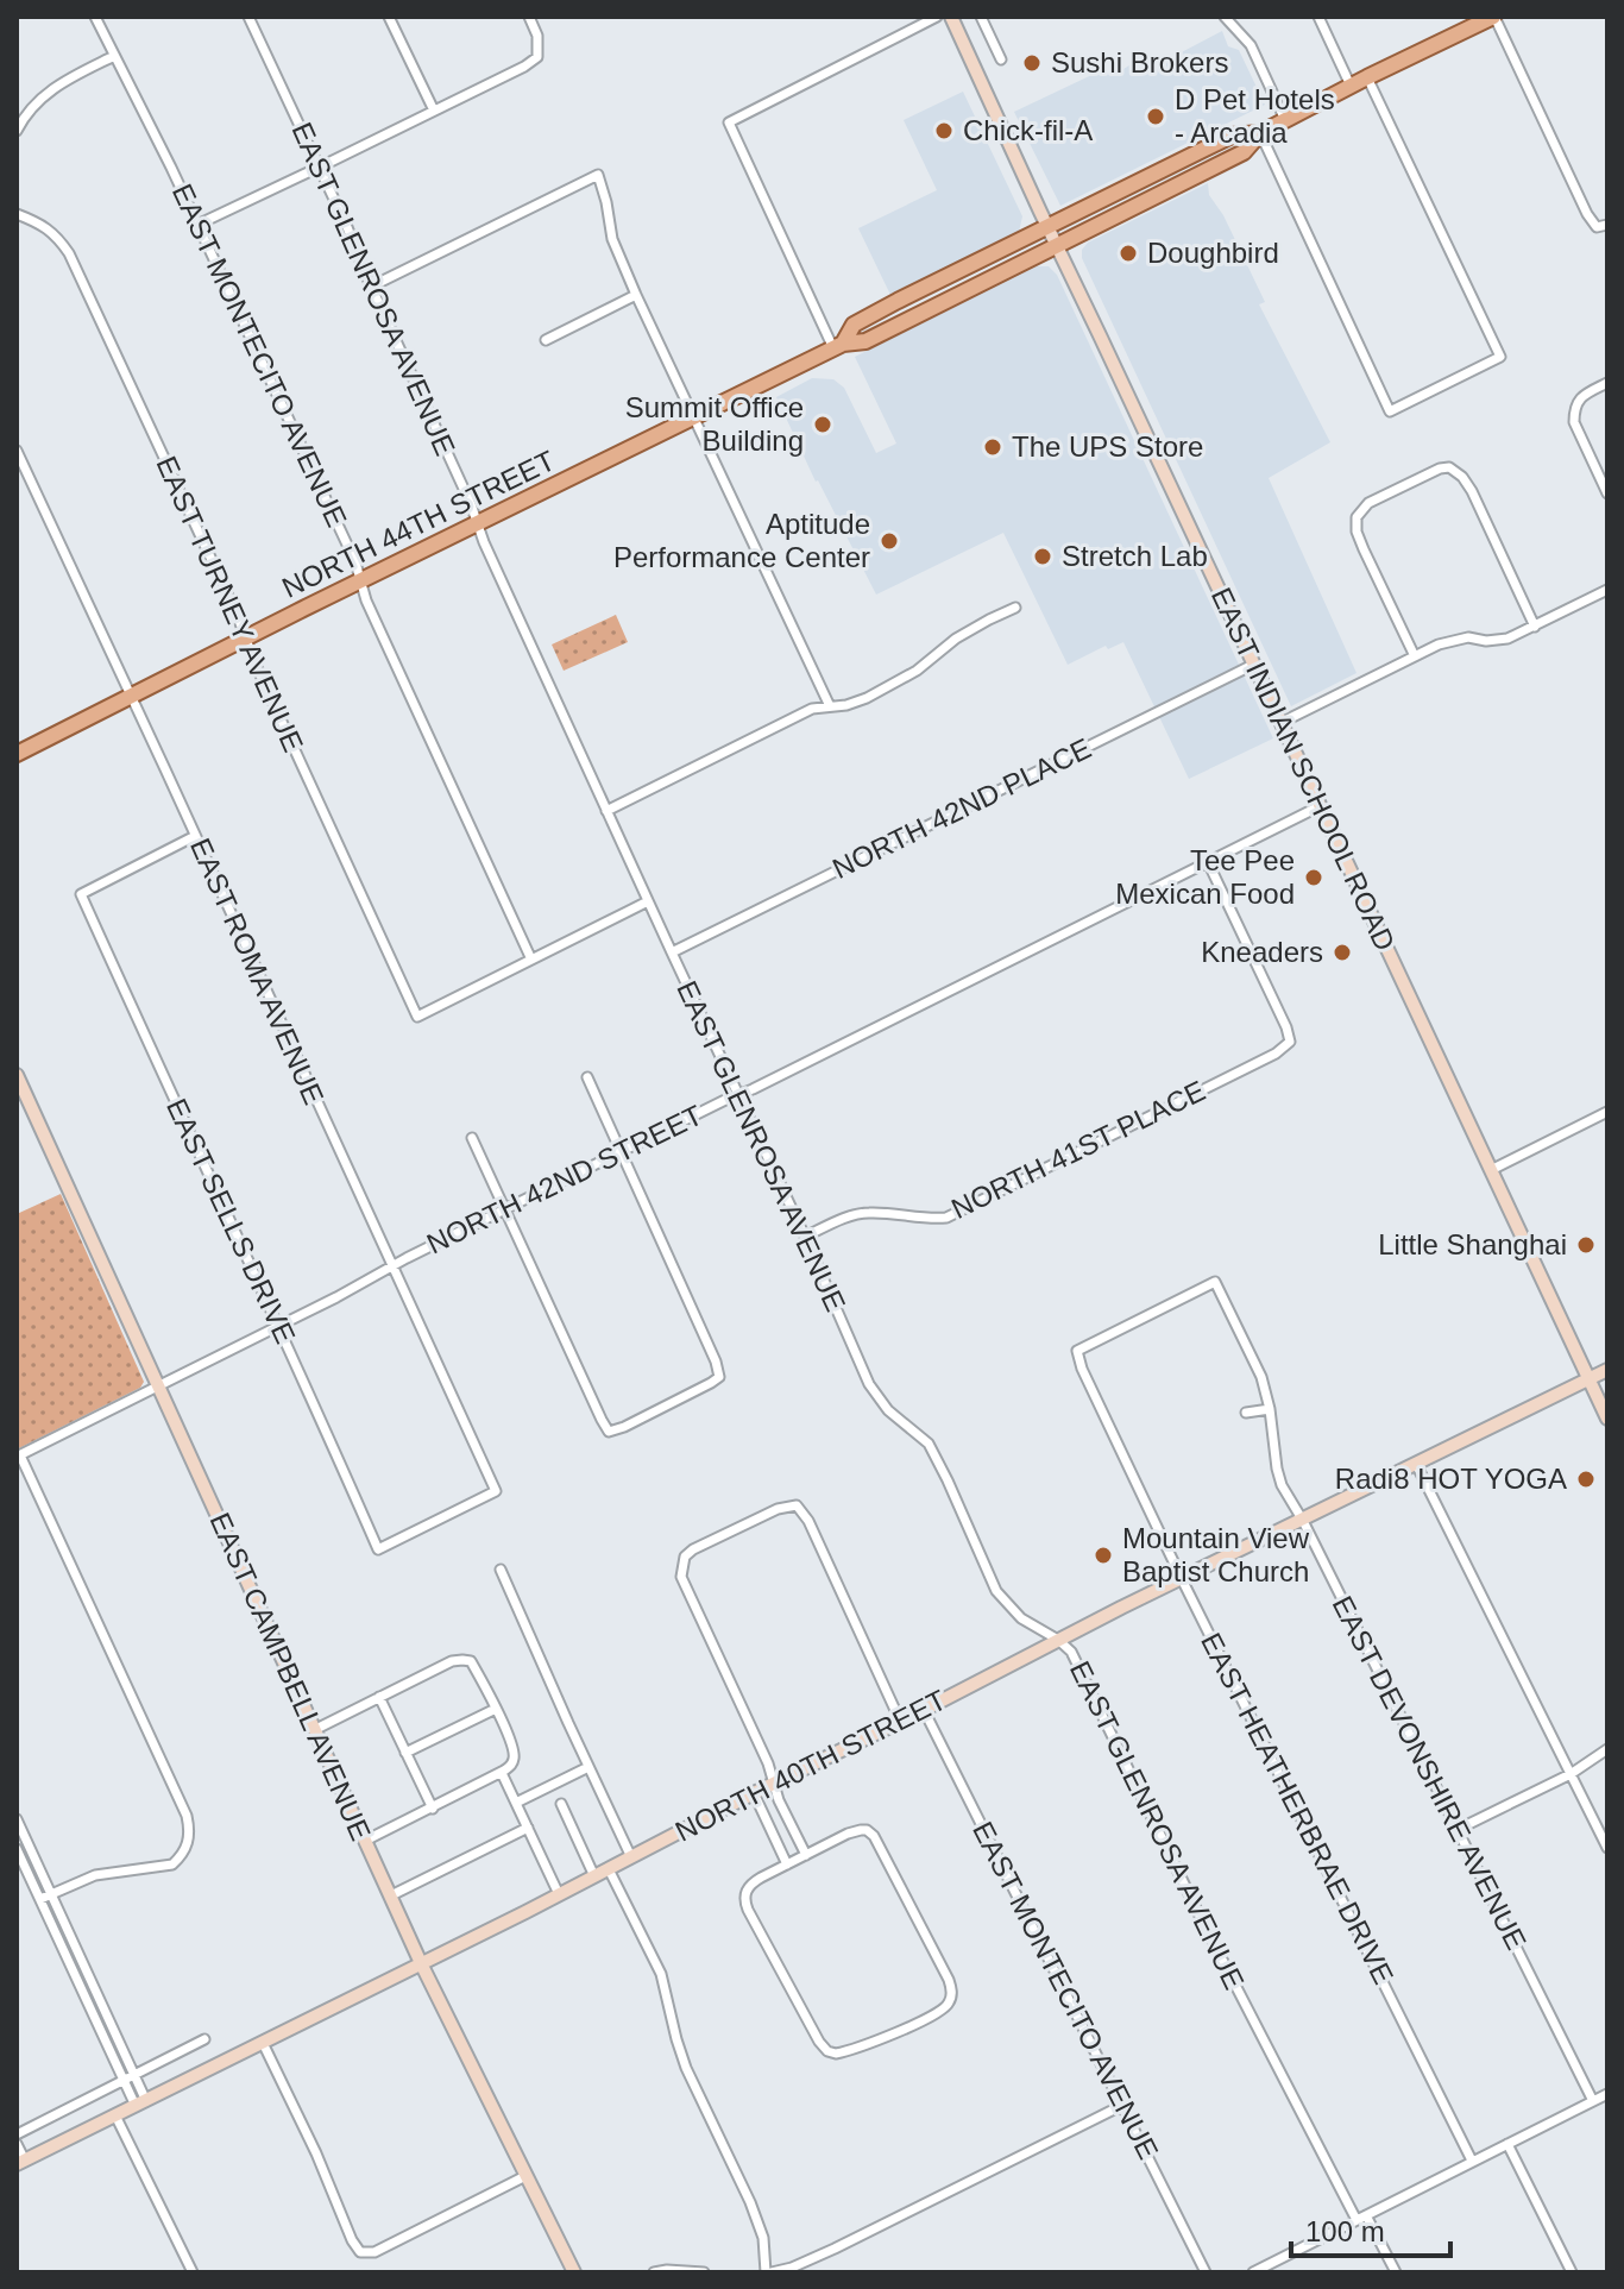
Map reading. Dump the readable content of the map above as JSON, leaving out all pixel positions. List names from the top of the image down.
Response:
{
  "streets": {
    "main road": [
      "NORTH 44TH STREET",
      "EAST INDIAN SCHOOL ROAD",
      "EAST CAMPBELL AVENUE",
      "NORTH 40TH STREET"
    ],
    "street": [
      "EAST GLENROSA AVENUE",
      "EAST MONTECITO AVENUE",
      "EAST TURNEY AVENUE",
      "NORTH 42ND PLACE",
      "EAST ROMA AVENUE",
      "NORTH 41ST PLACE",
      "NORTH 42ND STREET",
      "EAST SELLS DRIVE",
      "EAST DEVONSHIRE AVENUE",
      "EAST HEATHERBRAE DRIVE"
    ]
  },
  "crossings": [
    ["EAST GLENROSA AVENUE", "NORTH 44TH STREET"],
    ["EAST GLENROSA AVENUE", "NORTH 42ND PLACE"],
    ["EAST GLENROSA AVENUE", "NORTH 41ST PLACE"],
    ["EAST GLENROSA AVENUE", "NORTH 42ND STREET"],
    ["EAST GLENROSA AVENUE", "NORTH 40TH STREET"],
    ["EAST MONTECITO AVENUE", "NORTH 44TH STREET"],
    ["EAST MONTECITO AVENUE", "EAST TURNEY AVENUE"],
    ["EAST MONTECITO AVENUE", "NORTH 40TH STREET"],
    ["NORTH 44TH STREET", "EAST TURNEY AVENUE"],
    ["NORTH 44TH STREET", "EAST INDIAN SCHOOL ROAD"],
    ["NORTH 44TH STREET", "EAST ROMA AVENUE"],
    ["EAST INDIAN SCHOOL ROAD", "NORTH 42ND PLACE"],
    ["EAST INDIAN SCHOOL ROAD", "NORTH 42ND STREET"],
    ["EAST INDIAN SCHOOL ROAD", "NORTH 40TH STREET"],
    ["EAST ROMA AVENUE", "NORTH 42ND STREET"],
    ["EAST ROMA AVENUE", "EAST SELLS DRIVE"],
    ["NORTH 41ST PLACE", "NORTH 42ND STREET"],
    ["NORTH 42ND STREET", "EAST SELLS DRIVE"],
    ["NORTH 42ND STREET", "EAST CAMPBELL AVENUE"],
    ["EAST CAMPBELL AVENUE", "NORTH 40TH STREET"],
    ["NORTH 40TH STREET", "EAST DEVONSHIRE AVENUE"],
    ["NORTH 40TH STREET", "EAST HEATHERBRAE DRIVE"],
    ["EAST DEVONSHIRE AVENUE", "EAST HEATHERBRAE DRIVE"]
  ],
  "places": [
    "Sushi Brokers",
    "D Pet Hotels - Arcadia",
    "Chick-fil-A",
    "Doughbird",
    "Summit Office Building",
    "The UPS Store",
    "Aptitude Performance Center",
    "Stretch Lab",
    "Tee Pee Mexican Food",
    "Kneaders",
    "Little Shanghai",
    "Radi8 HOT YOGA",
    "Mountain View Baptist Church"
  ],
  "scale_bar": "100 m"
}
